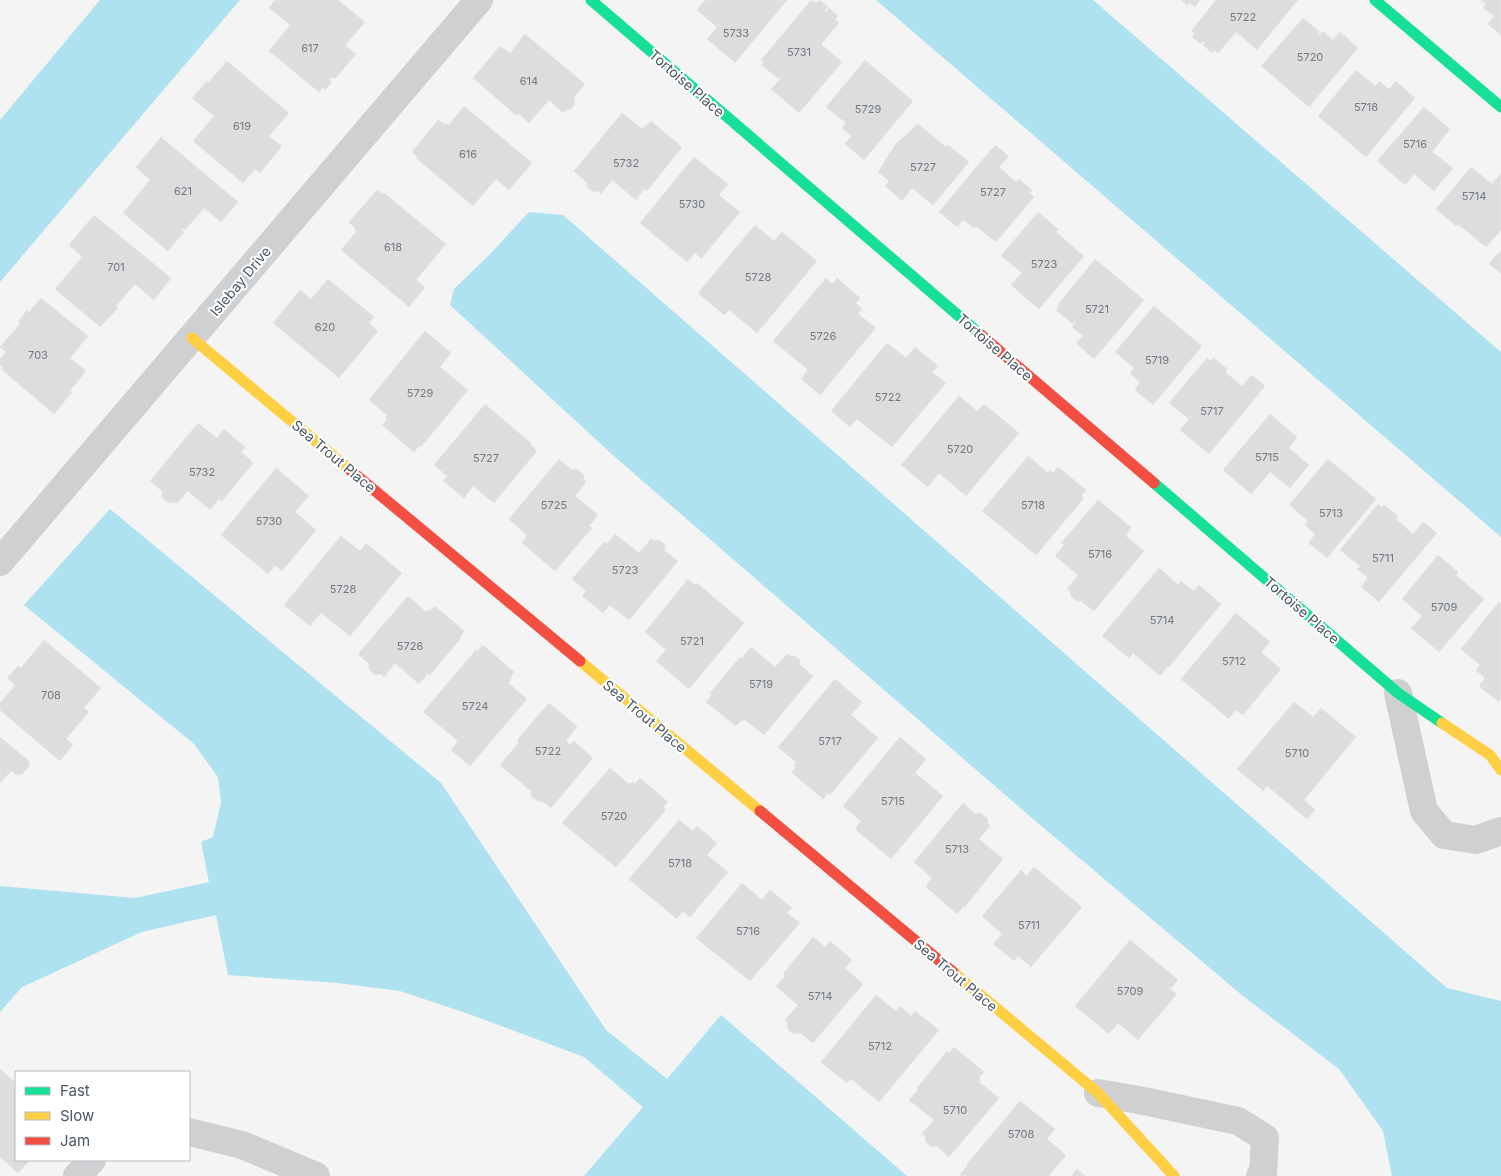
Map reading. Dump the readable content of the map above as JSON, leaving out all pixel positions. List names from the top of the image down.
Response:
{
  "streets": {
    "street": ["Tortoise Place", "Islebay Drive", "Sea Trout Place"]
  },
  "crossings": [
    ["Islebay Drive", "Sea Trout Place"]
  ],
  "house_numbers": [
    "5722",
    "5733",
    "617",
    "5731",
    "5720",
    "614",
    "5718",
    "5729",
    "619",
    "5716",
    "616",
    "5732",
    "5727",
    "621",
    "5727",
    "5714",
    "5730",
    "618",
    "5723",
    "701",
    "5728",
    "5721",
    "620",
    "5726",
    "703",
    "5719",
    "5729",
    "5722",
    "5717",
    "5720",
    "5715",
    "5727",
    "5732",
    "5725",
    "5718",
    "5713",
    "5730",
    "5716",
    "5711",
    "5723",
    "5728",
    "5709",
    "5714",
    "5721",
    "5726",
    "5712",
    "5719",
    "708",
    "5724",
    "5717",
    "5722",
    "5710",
    "5715",
    "5720",
    "5713",
    "5718",
    "5711",
    "5716",
    "5709",
    "5714",
    "5712",
    "5710",
    "5708"
  ],
  "legend": ["Fast", "Slow", "Jam"]
}
